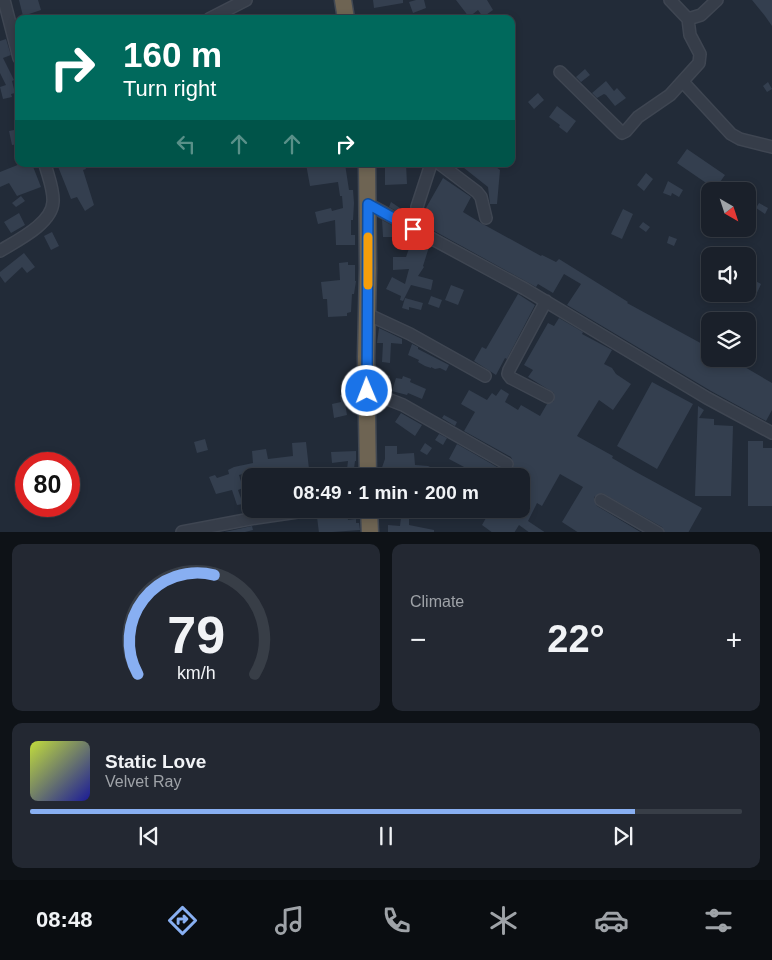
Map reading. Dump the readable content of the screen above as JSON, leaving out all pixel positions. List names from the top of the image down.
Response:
{
  "north": "bottom right",
  "page": {
    "turn": ["160 m", "Turn right"],
    "limit": "80",
    "trip": "08:49 · 1 min · 200 m",
    "tile": "Climate",
    "heat": ["−", "22°", "+"],
    "song": ["Static Love", "Velvet Ray"],
    "tabs": "08:48",
    "gauge": ["79", "km/h"]
  }
}
